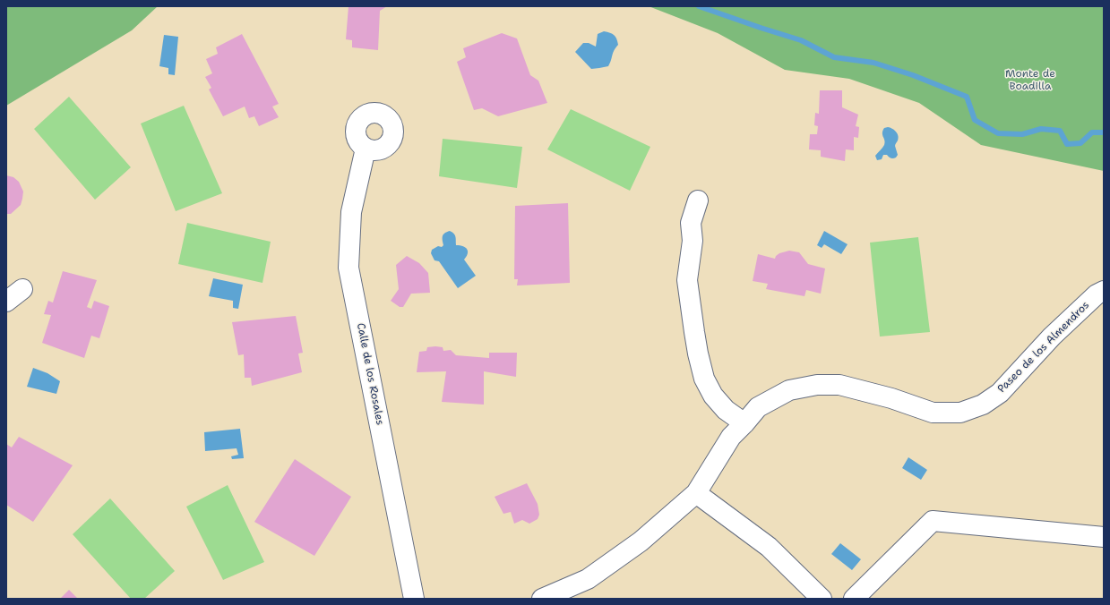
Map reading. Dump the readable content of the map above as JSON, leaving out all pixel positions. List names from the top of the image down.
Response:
{
  "streets": {
    "street": ["Paseo de los Almendros", "Calle de los Rosales"]
  },
  "parks": ["Monte de Boadilla"]
}
